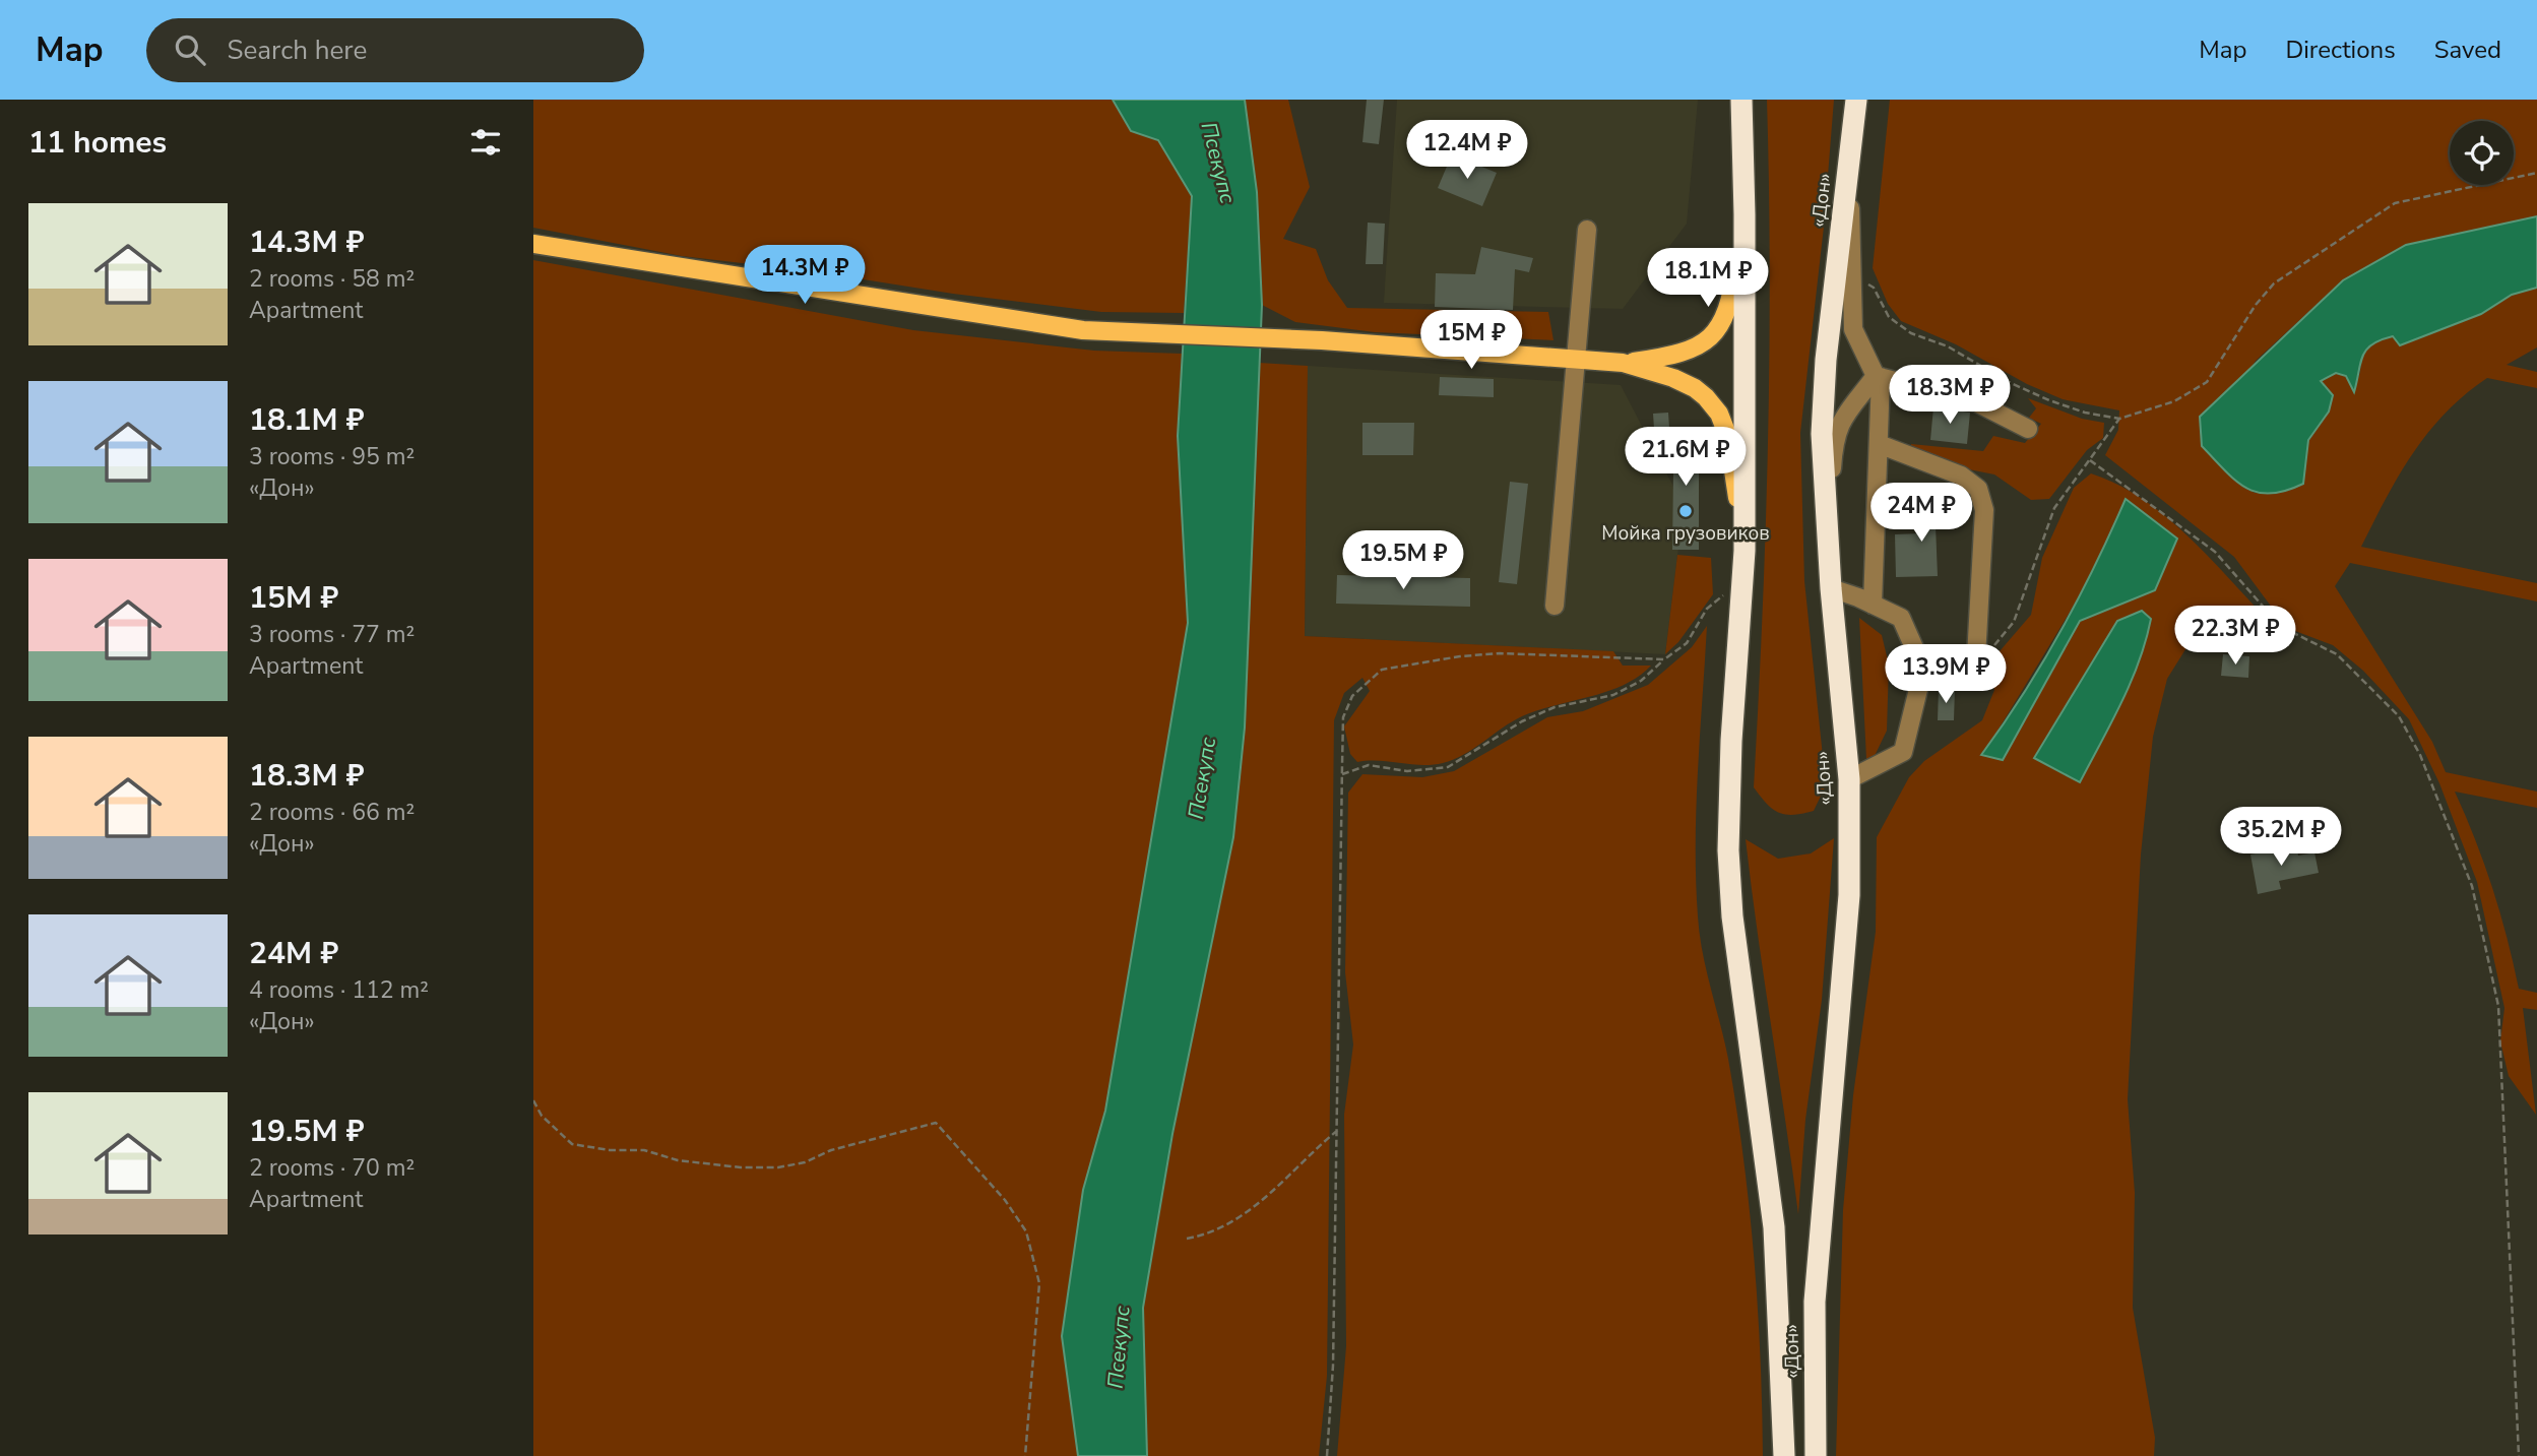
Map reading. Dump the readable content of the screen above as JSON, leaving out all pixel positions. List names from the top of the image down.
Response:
{
  "streets": {
    "highway": ["«Дон»"]
  },
  "water": ["Псекупс"],
  "places": ["Мойка грузовиков"],
  "page": {
    "header": "Map",
    "search": "Search here",
    "nav": ["Map", "Directions", "Saved"],
    "heading": "11 homes",
    "price": [
      "12.4M ₽",
      "14.3M ₽",
      "18.1M ₽",
      "15M ₽",
      "18.3M ₽",
      "21.6M ₽",
      "24M ₽",
      "19.5M ₽",
      "22.3M ₽",
      "13.9M ₽",
      "35.2M ₽"
    ],
    "list": [
      {
        "name": "14.3M ₽",
        "note": "2 rooms · 58 m² · Apartment"
      },
      {
        "name": "18.1M ₽",
        "note": "3 rooms · 95 m² · «Дон»"
      },
      {
        "name": "15M ₽",
        "note": "3 rooms · 77 m² · Apartment"
      },
      {
        "name": "18.3M ₽",
        "note": "2 rooms · 66 m² · «Дон»"
      },
      {
        "name": "24M ₽",
        "note": "4 rooms · 112 m² · «Дон»"
      },
      {
        "name": "19.5M ₽",
        "note": "2 rooms · 70 m² · Apartment"
      }
    ]
  }
}
